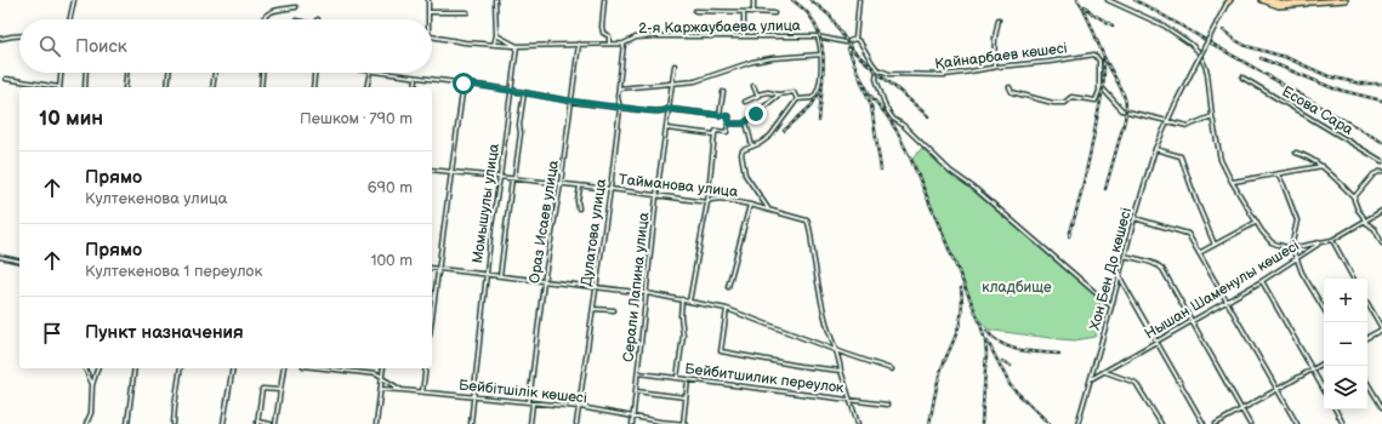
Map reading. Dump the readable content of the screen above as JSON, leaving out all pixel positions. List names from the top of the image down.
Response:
{
  "streets": {
    "street": [
      "2-я Каржаубаева улица",
      "Қайнарбаев көшесі",
      "Есова Сара",
      "Тайманова улица",
      "Момышулы улица",
      "Ораз Исаев улица",
      "Дулатова улица",
      "Хон Бен До көшесі",
      "Серали Лапина улица",
      "Нышан Шаменулы көшесі",
      "Бейбитшилик переулок",
      "Бейбітшілік көшесі"
    ]
  },
  "crossings": [
    ["2-я Каржаубаева улица", "Момышулы улица"],
    ["2-я Каржаубаева улица", "Ораз Исаев улица"],
    ["2-я Каржаубаева улица", "Дулатова улица"],
    ["Тайманова улица", "Момышулы улица"],
    ["Тайманова улица", "Ораз Исаев улица"],
    ["Тайманова улица", "Дулатова улица"],
    ["Тайманова улица", "Серали Лапина улица"],
    ["Момышулы улица", "Бейбітшілік көшесі"],
    ["Ораз Исаев улица", "Бейбітшілік көшесі"],
    ["Дулатова улица", "Бейбітшілік көшесі"],
    ["Хон Бен До көшесі", "Нышан Шаменулы көшесі"],
    ["Серали Лапина улица", "Бейбитшилик переулок"],
    ["Серали Лапина улица", "Бейбітшілік көшесі"]
  ],
  "parks": ["кладбище"],
  "page": {
    "search": "Поиск",
    "heading": ["10 мин", "Пешком · 790 m"],
    "list": [
      ["Прямо", "Култекенова улица", "690 m"],
      ["Прямо", "Култекенова 1 переулок", "100 m"],
      "Пункт назначения"
    ],
    "map_buttons": ["+", "−"]
  }
}
